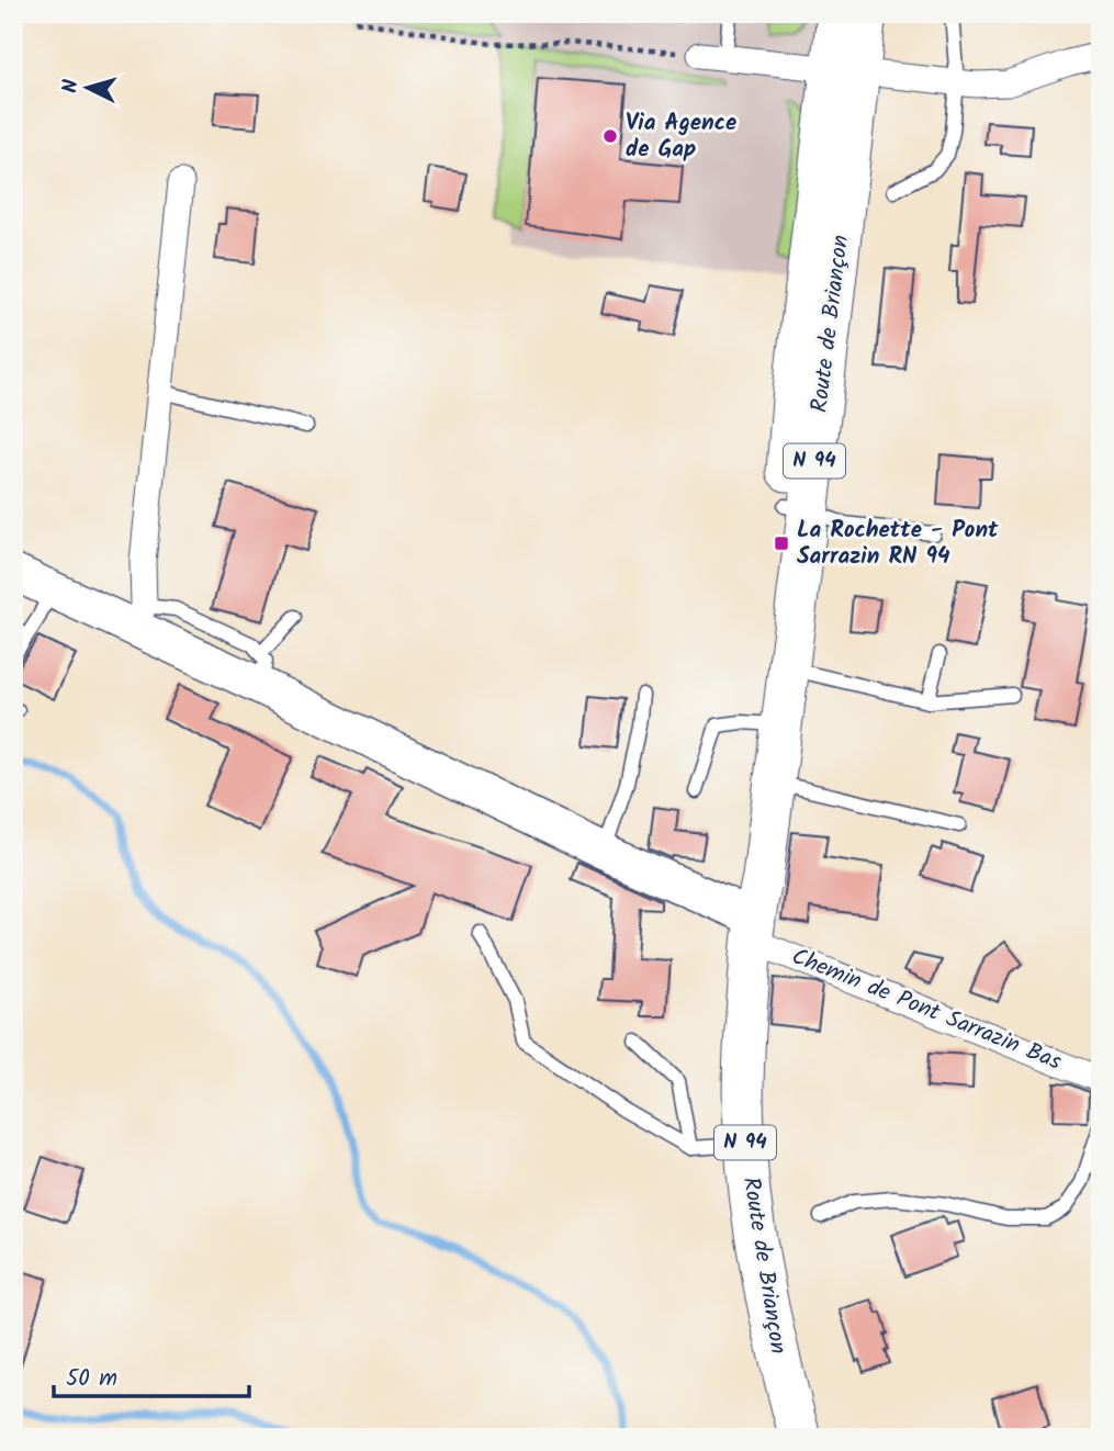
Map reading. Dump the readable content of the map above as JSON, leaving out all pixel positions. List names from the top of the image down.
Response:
{
  "streets": {
    "main road": ["Route de Briançon", "N 94"],
    "street": ["Chemin de Pont Sarrazin Bas"]
  },
  "crossings": [
    ["Route de Briançon", "Chemin de Pont Sarrazin Bas"]
  ],
  "places": {
    "other": ["Via Agence de Gap"],
    "transit": ["La Rochette - Pont Sarrazin RN 94"]
  },
  "scale_bar": "50 m",
  "north": "left"
}
